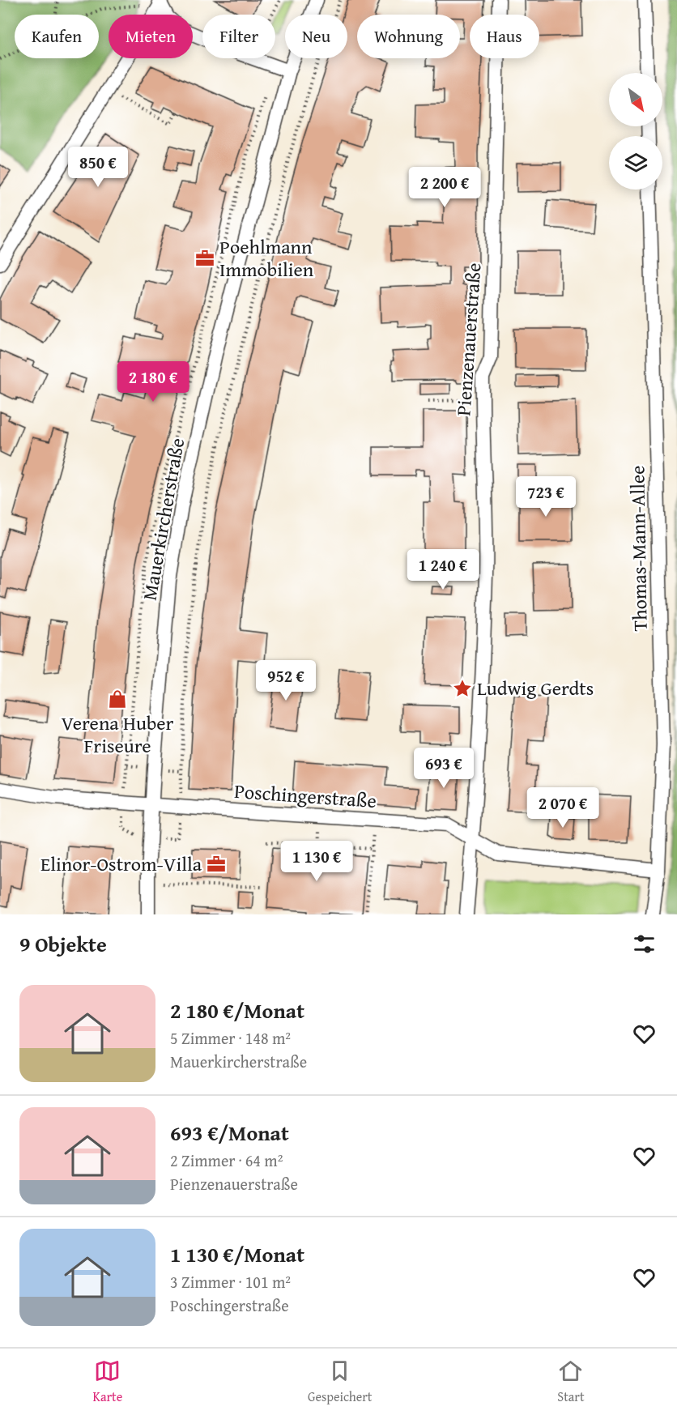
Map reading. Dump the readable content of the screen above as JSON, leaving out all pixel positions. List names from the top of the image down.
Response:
{
  "streets": {
    "street": [
      "Pienzenauerstraße",
      "Mauerkircherstraße",
      "Thomas-Mann-Allee",
      "Poschingerstraße"
    ]
  },
  "crossings": [
    ["Pienzenauerstraße", "Poschingerstraße"],
    ["Mauerkircherstraße", "Poschingerstraße"],
    ["Thomas-Mann-Allee", "Poschingerstraße"]
  ],
  "places": {
    "office": ["Poehlmann Immobilien", "Elinor-Ostrom-Villa"],
    "place": ["Ludwig Gerdts"],
    "shop": ["Verena Huber Friseure"]
  },
  "north": "bottom right",
  "page": {
    "chip": [
      "Kaufen",
      "Mieten",
      "Filter",
      "Neu",
      "Wohnung",
      "Haus"
    ],
    "price": [
      "850 €",
      "2 200 €",
      "2 180 €",
      "723 €",
      "1 240 €",
      "952 €",
      "693 €",
      "2 070 €",
      "1 130 €"
    ],
    "heading": "9 Objekte",
    "list": [
      {
        "name": "2 180 €/Monat",
        "note": "5 Zimmer · 148 m² · Mauerkircherstraße"
      },
      {
        "name": "693 €/Monat",
        "note": "2 Zimmer · 64 m² · Pienzenauerstraße"
      },
      {
        "name": "1 130 €/Monat",
        "note": "3 Zimmer · 101 m² · Poschingerstraße"
      }
    ],
    "tabs": ["Karte", "Gespeichert", "Start"]
  }
}
